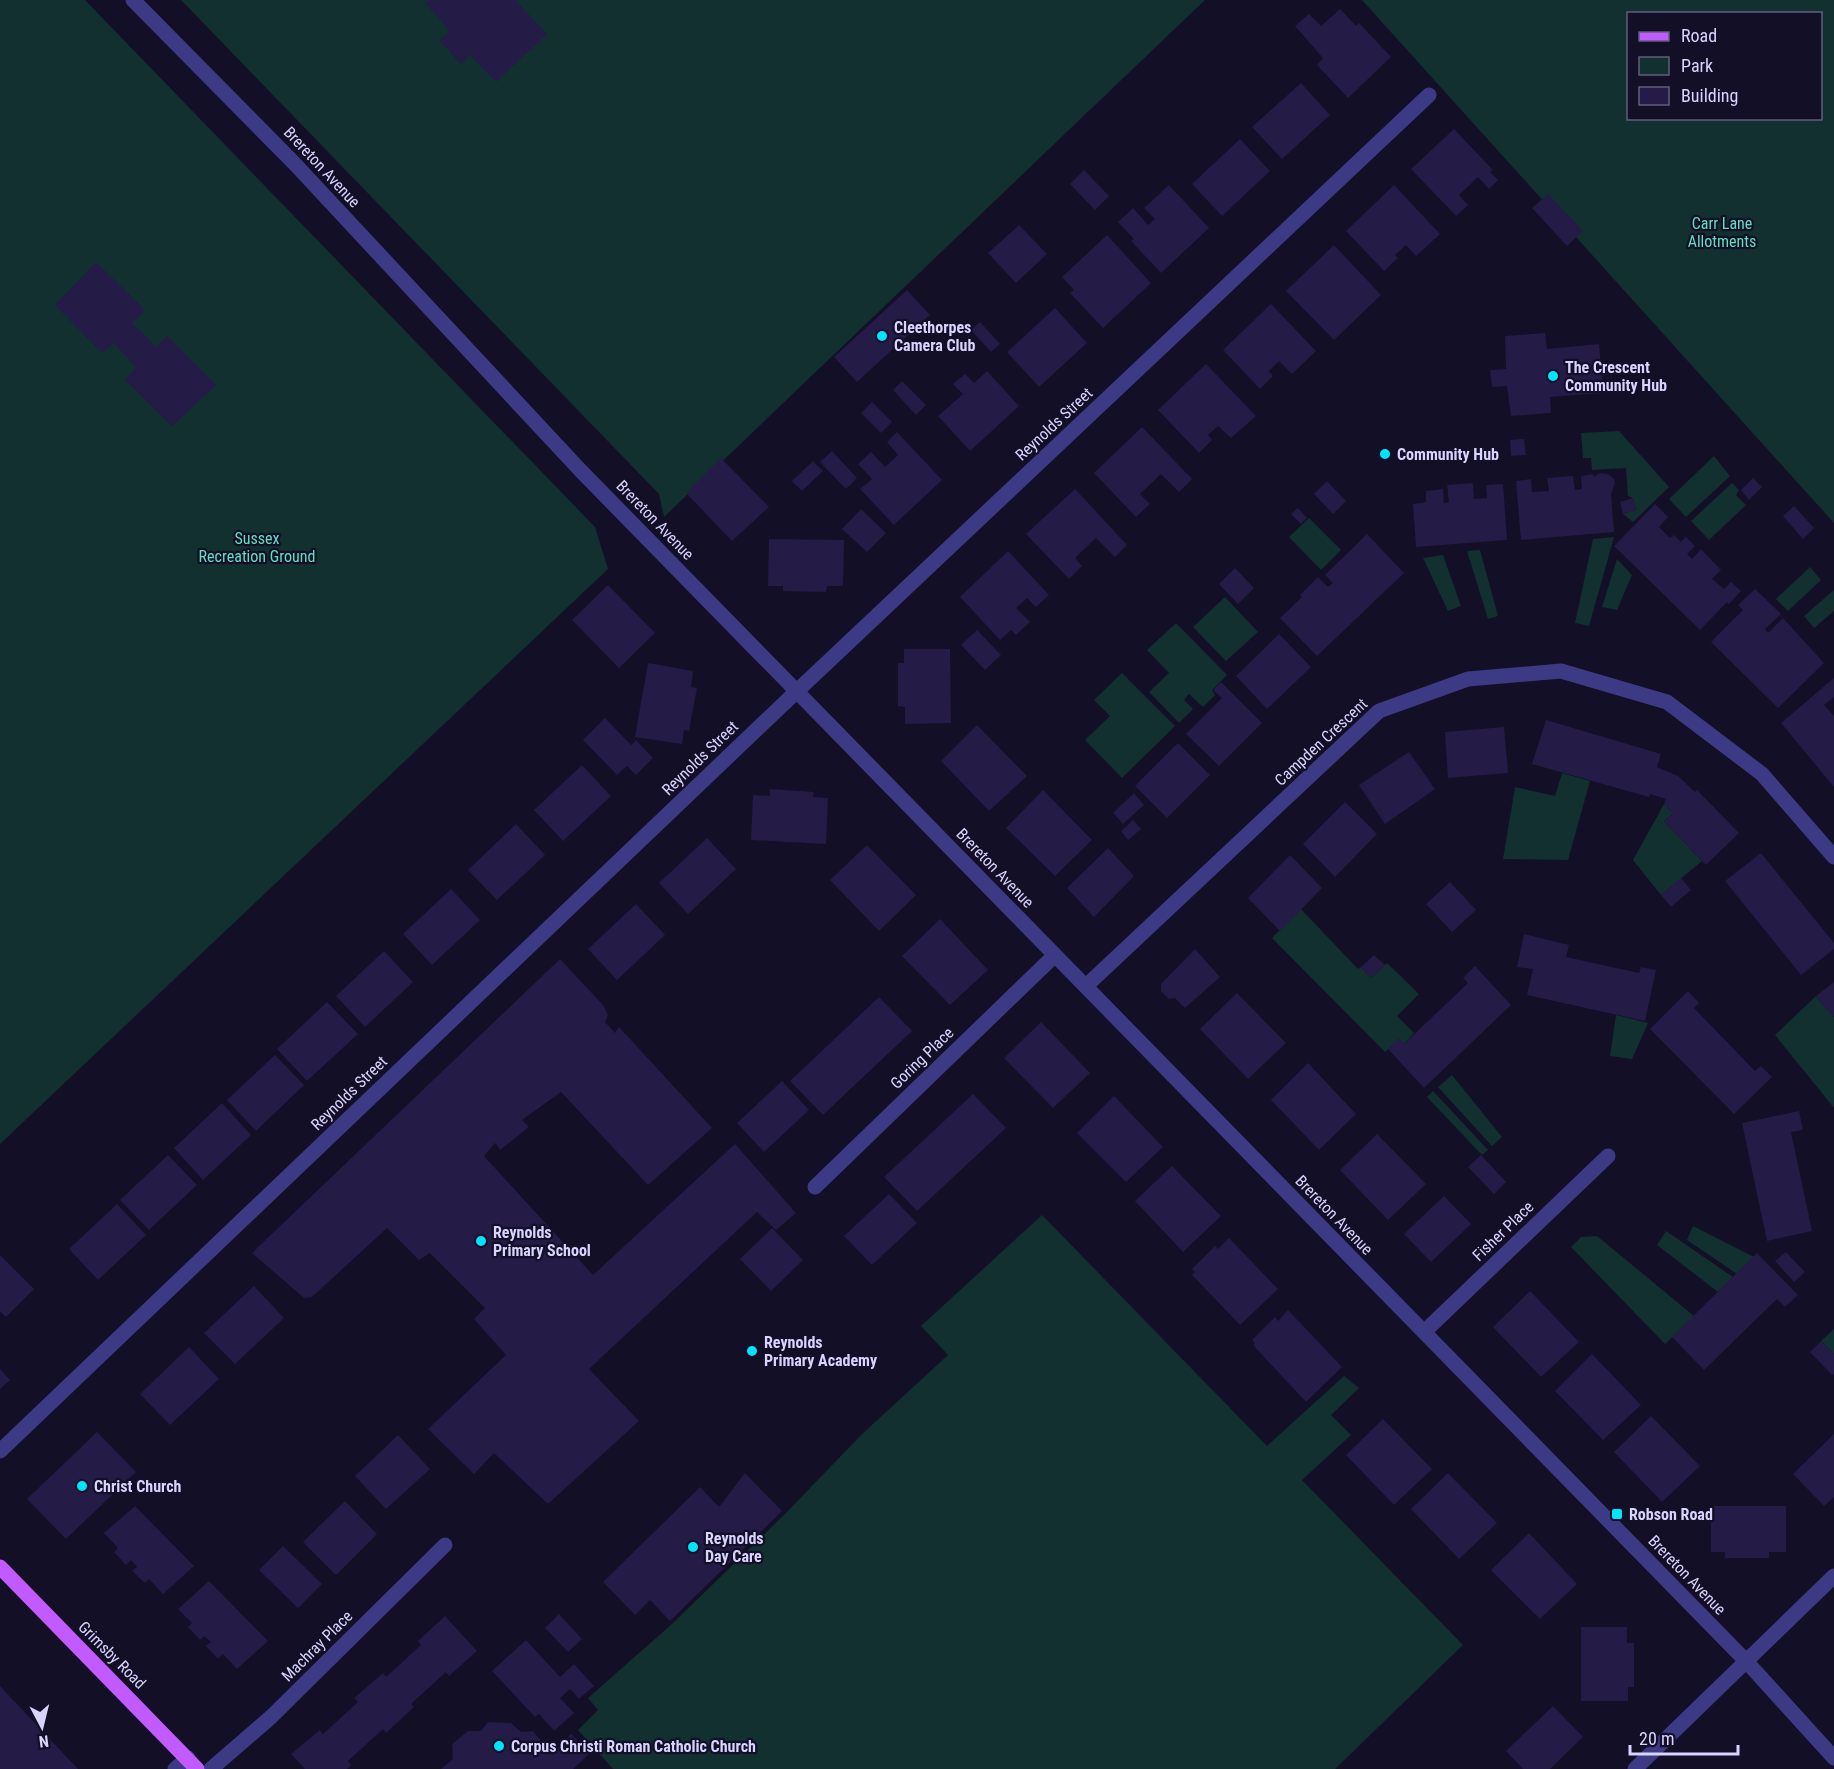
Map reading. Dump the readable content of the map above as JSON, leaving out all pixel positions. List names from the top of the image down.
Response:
{
  "streets": {
    "main road": ["Grimsby Road"],
    "street": [
      "Brereton Avenue",
      "Reynolds Street",
      "Campden Crescent",
      "Goring Place",
      "Fisher Place",
      "Machray Place"
    ]
  },
  "crossings": [
    ["Brereton Avenue", "Reynolds Street"],
    ["Brereton Avenue", "Campden Crescent"],
    ["Brereton Avenue", "Goring Place"],
    ["Brereton Avenue", "Fisher Place"]
  ],
  "parks": ["Carr Lane Allotments", "Sussex Recreation Ground"],
  "places": {
    "other": [
      "Cleethorpes Camera Club",
      "The Crescent Community Hub",
      "Community Hub",
      "Reynolds Primary School",
      "Reynolds Primary Academy",
      "Christ Church",
      "Reynolds Day Care",
      "Corpus Christi Roman Catholic Church"
    ],
    "transit": ["Robson Road"]
  },
  "legend": ["Road", "Park", "Building"],
  "scale_bar": "20 m",
  "north": "bottom"
}
